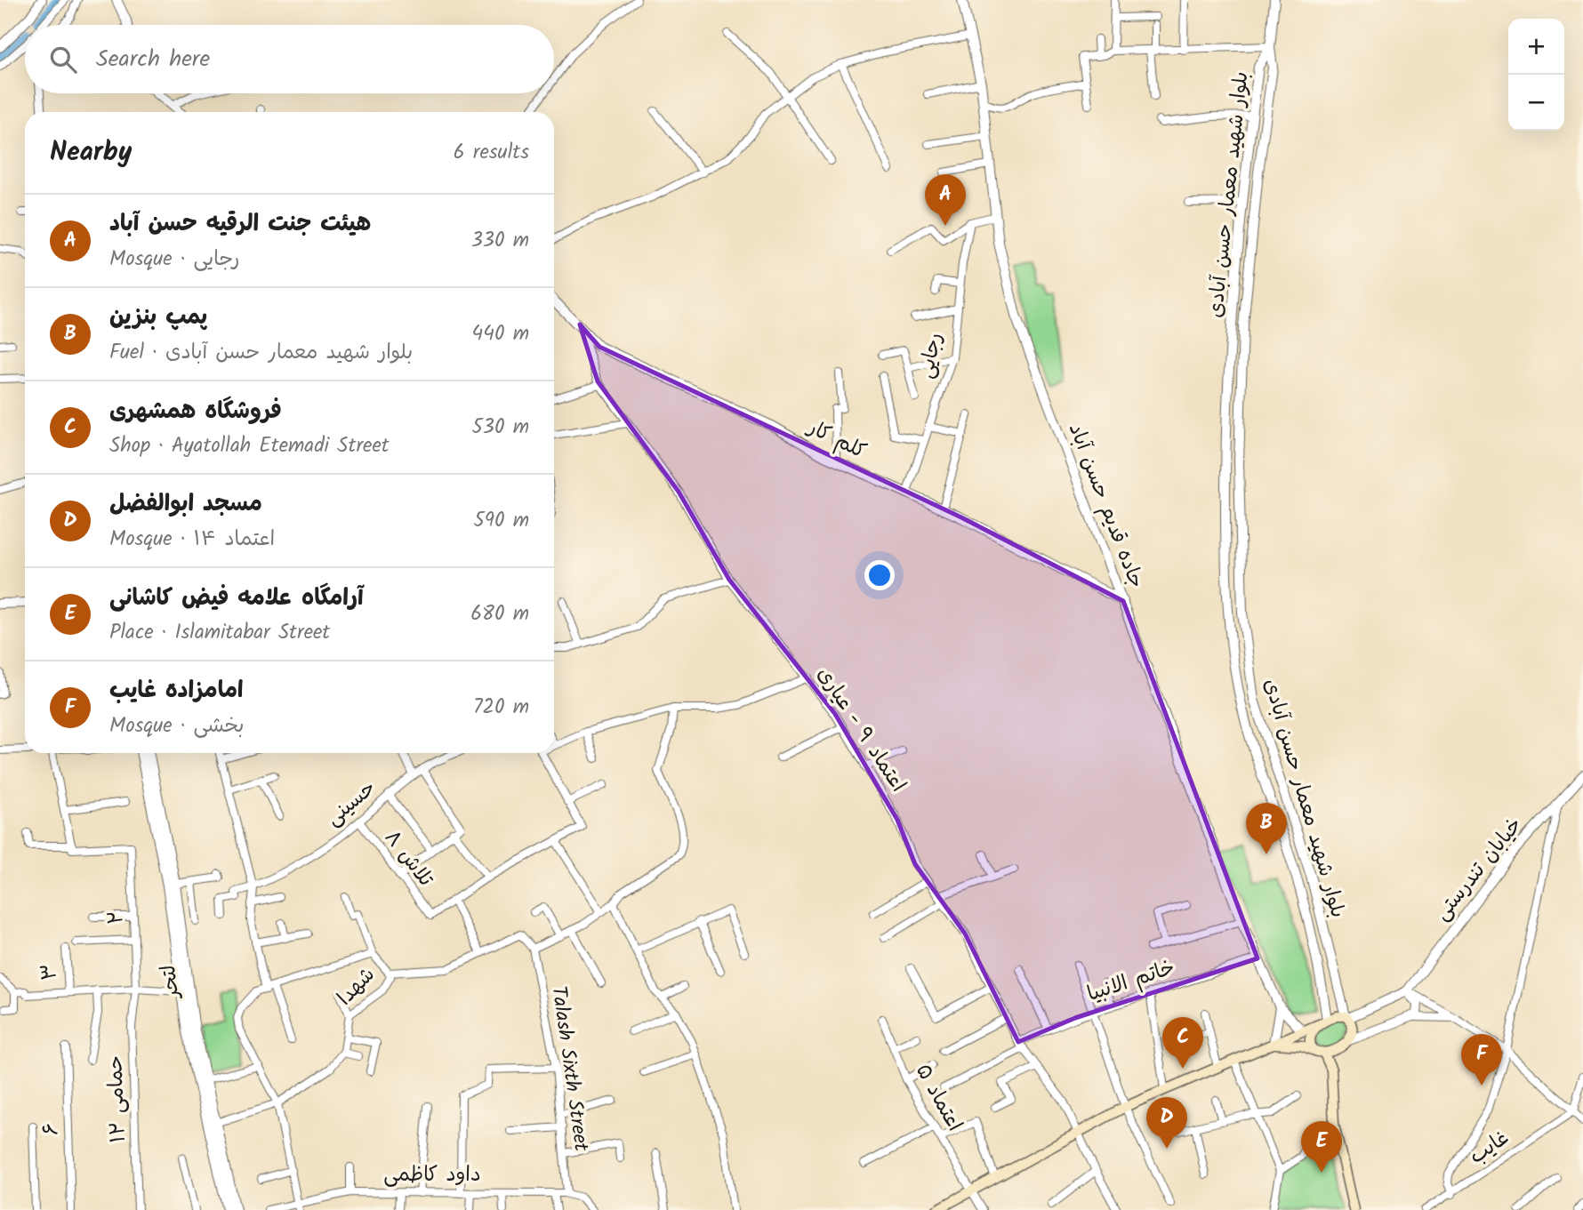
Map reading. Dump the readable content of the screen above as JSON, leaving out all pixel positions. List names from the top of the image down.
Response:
{
  "streets": {
    "street": [
      "بلوار شهید معمار حسن آبادی",
      "رجایی",
      "کلم کار",
      "جاده قدیم حسن آباد",
      "اعتماد ۹ - عیاری",
      "حسینی",
      "تلاش ۸",
      "خیابان تندرستی",
      "۲",
      "۳",
      "لتحر",
      "خاتم الانبیا",
      "شهدا",
      "Talash Sixth Street",
      "اعتماد ۵",
      "حمامی ۱۲",
      "۶",
      "غایب",
      "داود کاظمی"
    ]
  },
  "crossings": [
    ["رجایی", "کلم کار"],
    ["کلم کار", "جاده قدیم حسن آباد"],
    ["کلم کار", "اعتماد ۹ - عیاری"],
    ["جاده قدیم حسن آباد", "خاتم الانبیا"],
    ["اعتماد ۹ - عیاری", "خاتم الانبیا"],
    ["حسینی", "تلاش ۸"],
    ["۲", "حمامی ۱۲"],
    ["Talash Sixth Street", "داود کاظمی"]
  ],
  "page": {
    "map_buttons": ["+", "−"],
    "search": "Search here",
    "heading": ["Nearby", "6 results"],
    "pins": [
      "A",
      "B",
      "C",
      "F",
      "D",
      "E"
    ],
    "list": [
      {
        "mark": "A",
        "name": "هیئت جنت الرقیه حسن آباد",
        "note": "Mosque · رجایی",
        "value": "330 m"
      },
      {
        "mark": "B",
        "name": "پمپ بنزین",
        "note": "Fuel · بلوار شهید معمار حسن آبادی",
        "value": "440 m"
      },
      {
        "mark": "C",
        "name": "فروشگاه همشهری",
        "note": "Shop · Ayatollah Etemadi Street",
        "value": "530 m"
      },
      {
        "mark": "D",
        "name": "مسجد ابوالفضل",
        "note": "Mosque · اعتماد ۱۴",
        "value": "590 m"
      },
      {
        "mark": "E",
        "name": "آرامگاه علامه فیض کاشانی",
        "note": "Place · Islamitabar Street",
        "value": "680 m"
      },
      {
        "mark": "F",
        "name": "امامزاده غایب",
        "note": "Mosque · بخشی",
        "value": "720 m"
      }
    ]
  }
}
